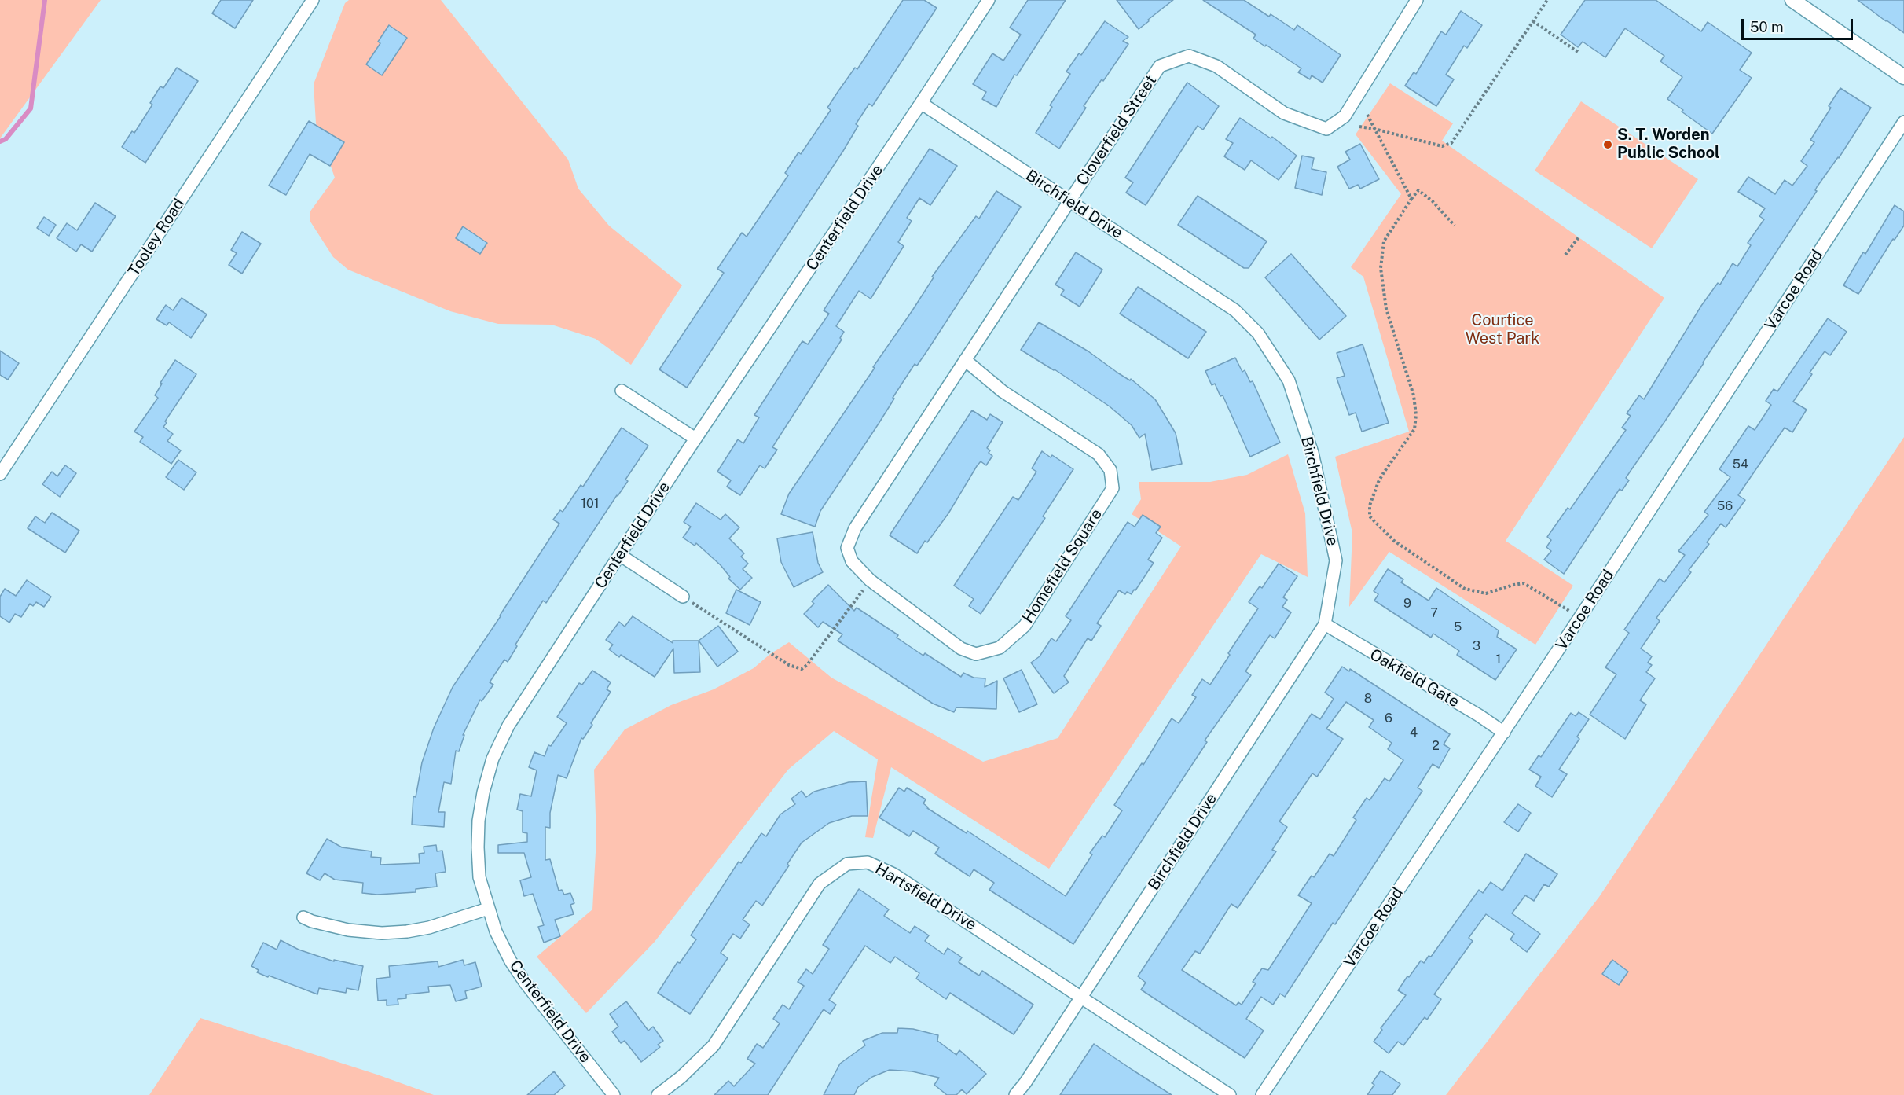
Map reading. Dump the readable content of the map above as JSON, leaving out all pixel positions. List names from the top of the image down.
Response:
{
  "streets": {
    "street": [
      "Cloverfield Street",
      "Birchfield Drive",
      "Centerfield Drive",
      "Tooley Road",
      "Varcoe Road",
      "Homefield Square",
      "Oakfield Gate",
      "Hartsfield Drive"
    ]
  },
  "crossings": [
    ["Cloverfield Street", "Birchfield Drive"],
    ["Cloverfield Street", "Homefield Square"],
    ["Birchfield Drive", "Centerfield Drive"],
    ["Birchfield Drive", "Homefield Square"],
    ["Birchfield Drive", "Oakfield Gate"],
    ["Birchfield Drive", "Hartsfield Drive"],
    ["Varcoe Road", "Oakfield Gate"]
  ],
  "parks": ["Courtice West Park"],
  "places": ["S. T. Worden Public School"],
  "house_numbers": [
    "54",
    "101",
    "56",
    "9",
    "7",
    "5",
    "3",
    "1",
    "8",
    "6",
    "4",
    "2"
  ],
  "scale_bar": "50 m"
}
